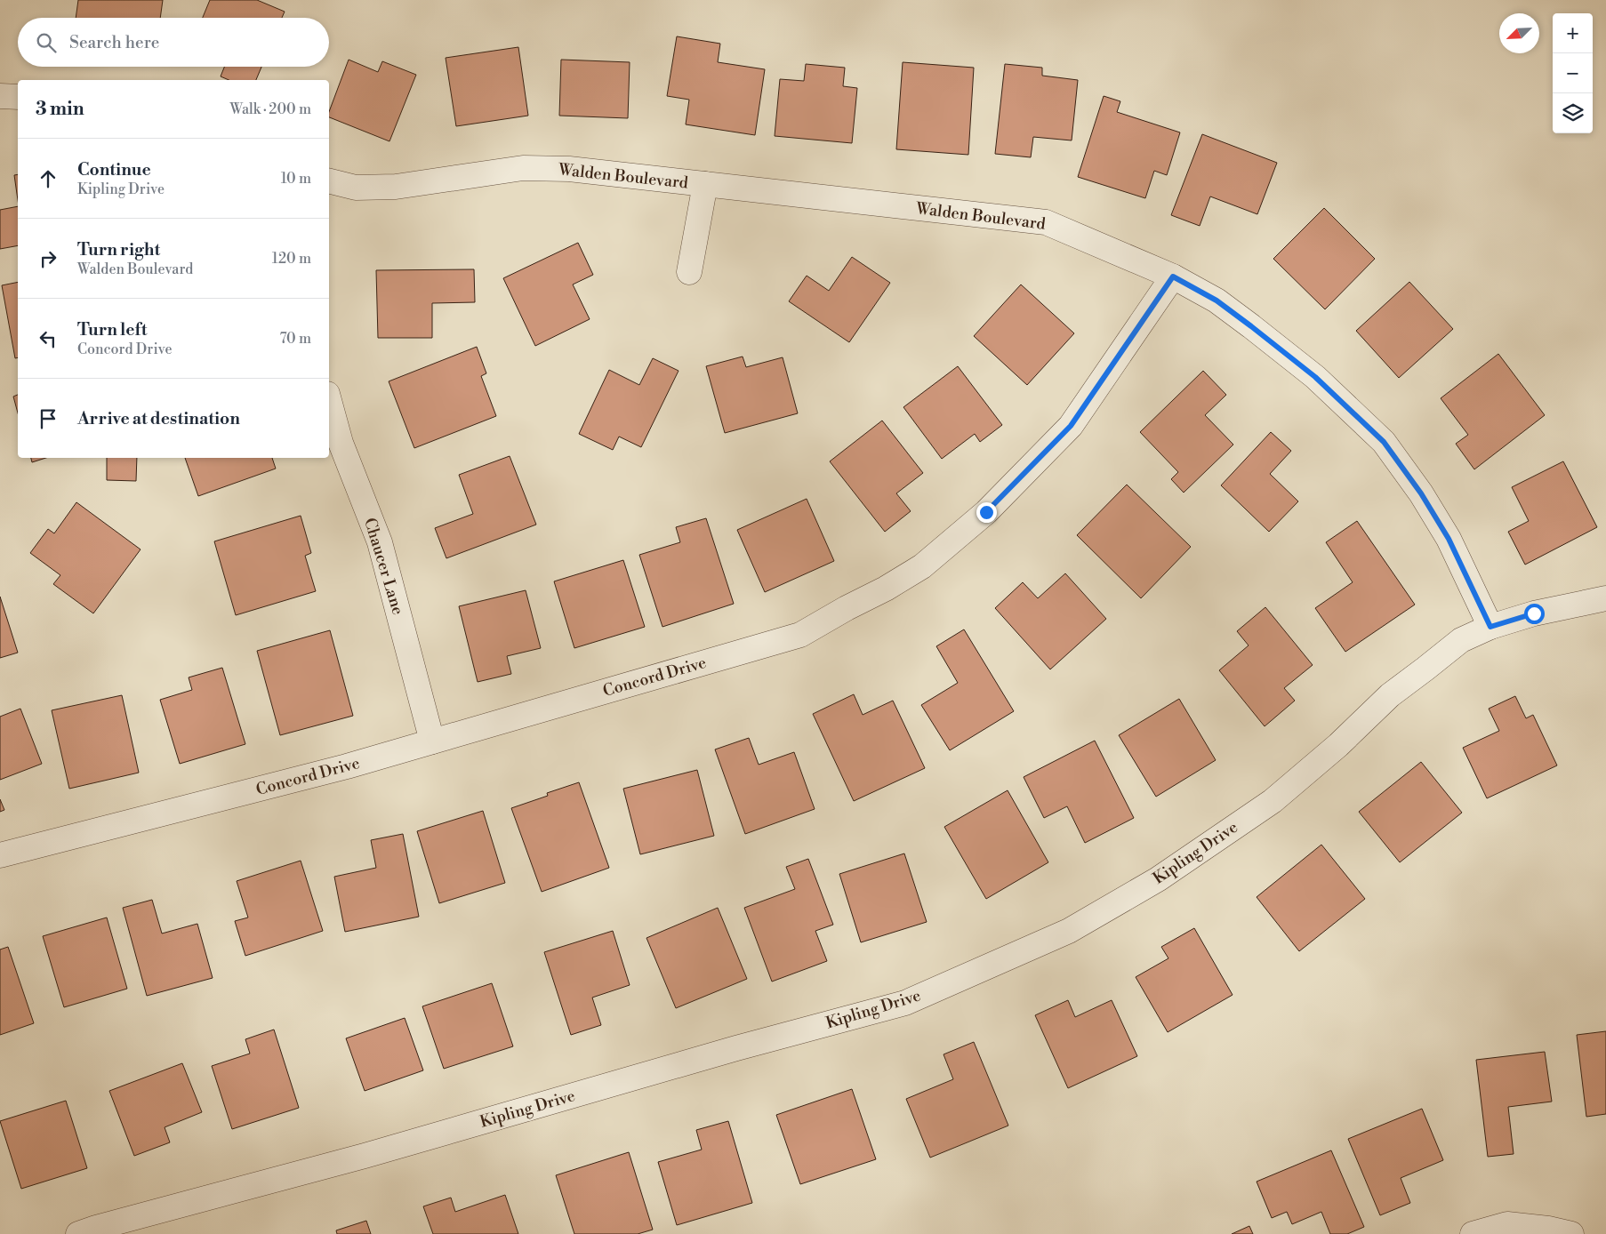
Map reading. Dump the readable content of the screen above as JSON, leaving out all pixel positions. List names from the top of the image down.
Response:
{
  "streets": {
    "street": [
      "Walden Boulevard",
      "Chaucer Lane",
      "Concord Drive",
      "Kipling Drive"
    ]
  },
  "crossings": [
    ["Walden Boulevard", "Concord Drive"],
    ["Walden Boulevard", "Kipling Drive"],
    ["Chaucer Lane", "Concord Drive"]
  ],
  "north": "bottom left",
  "page": {
    "map_buttons": ["+", "−"],
    "search": "Search here",
    "heading": ["3 min", "Walk · 200 m"],
    "list": [
      ["Continue", "Kipling Drive", "10 m"],
      ["Turn right", "Walden Boulevard", "120 m"],
      ["Turn left", "Concord Drive", "70 m"],
      "Arrive at destination"
    ]
  }
}
